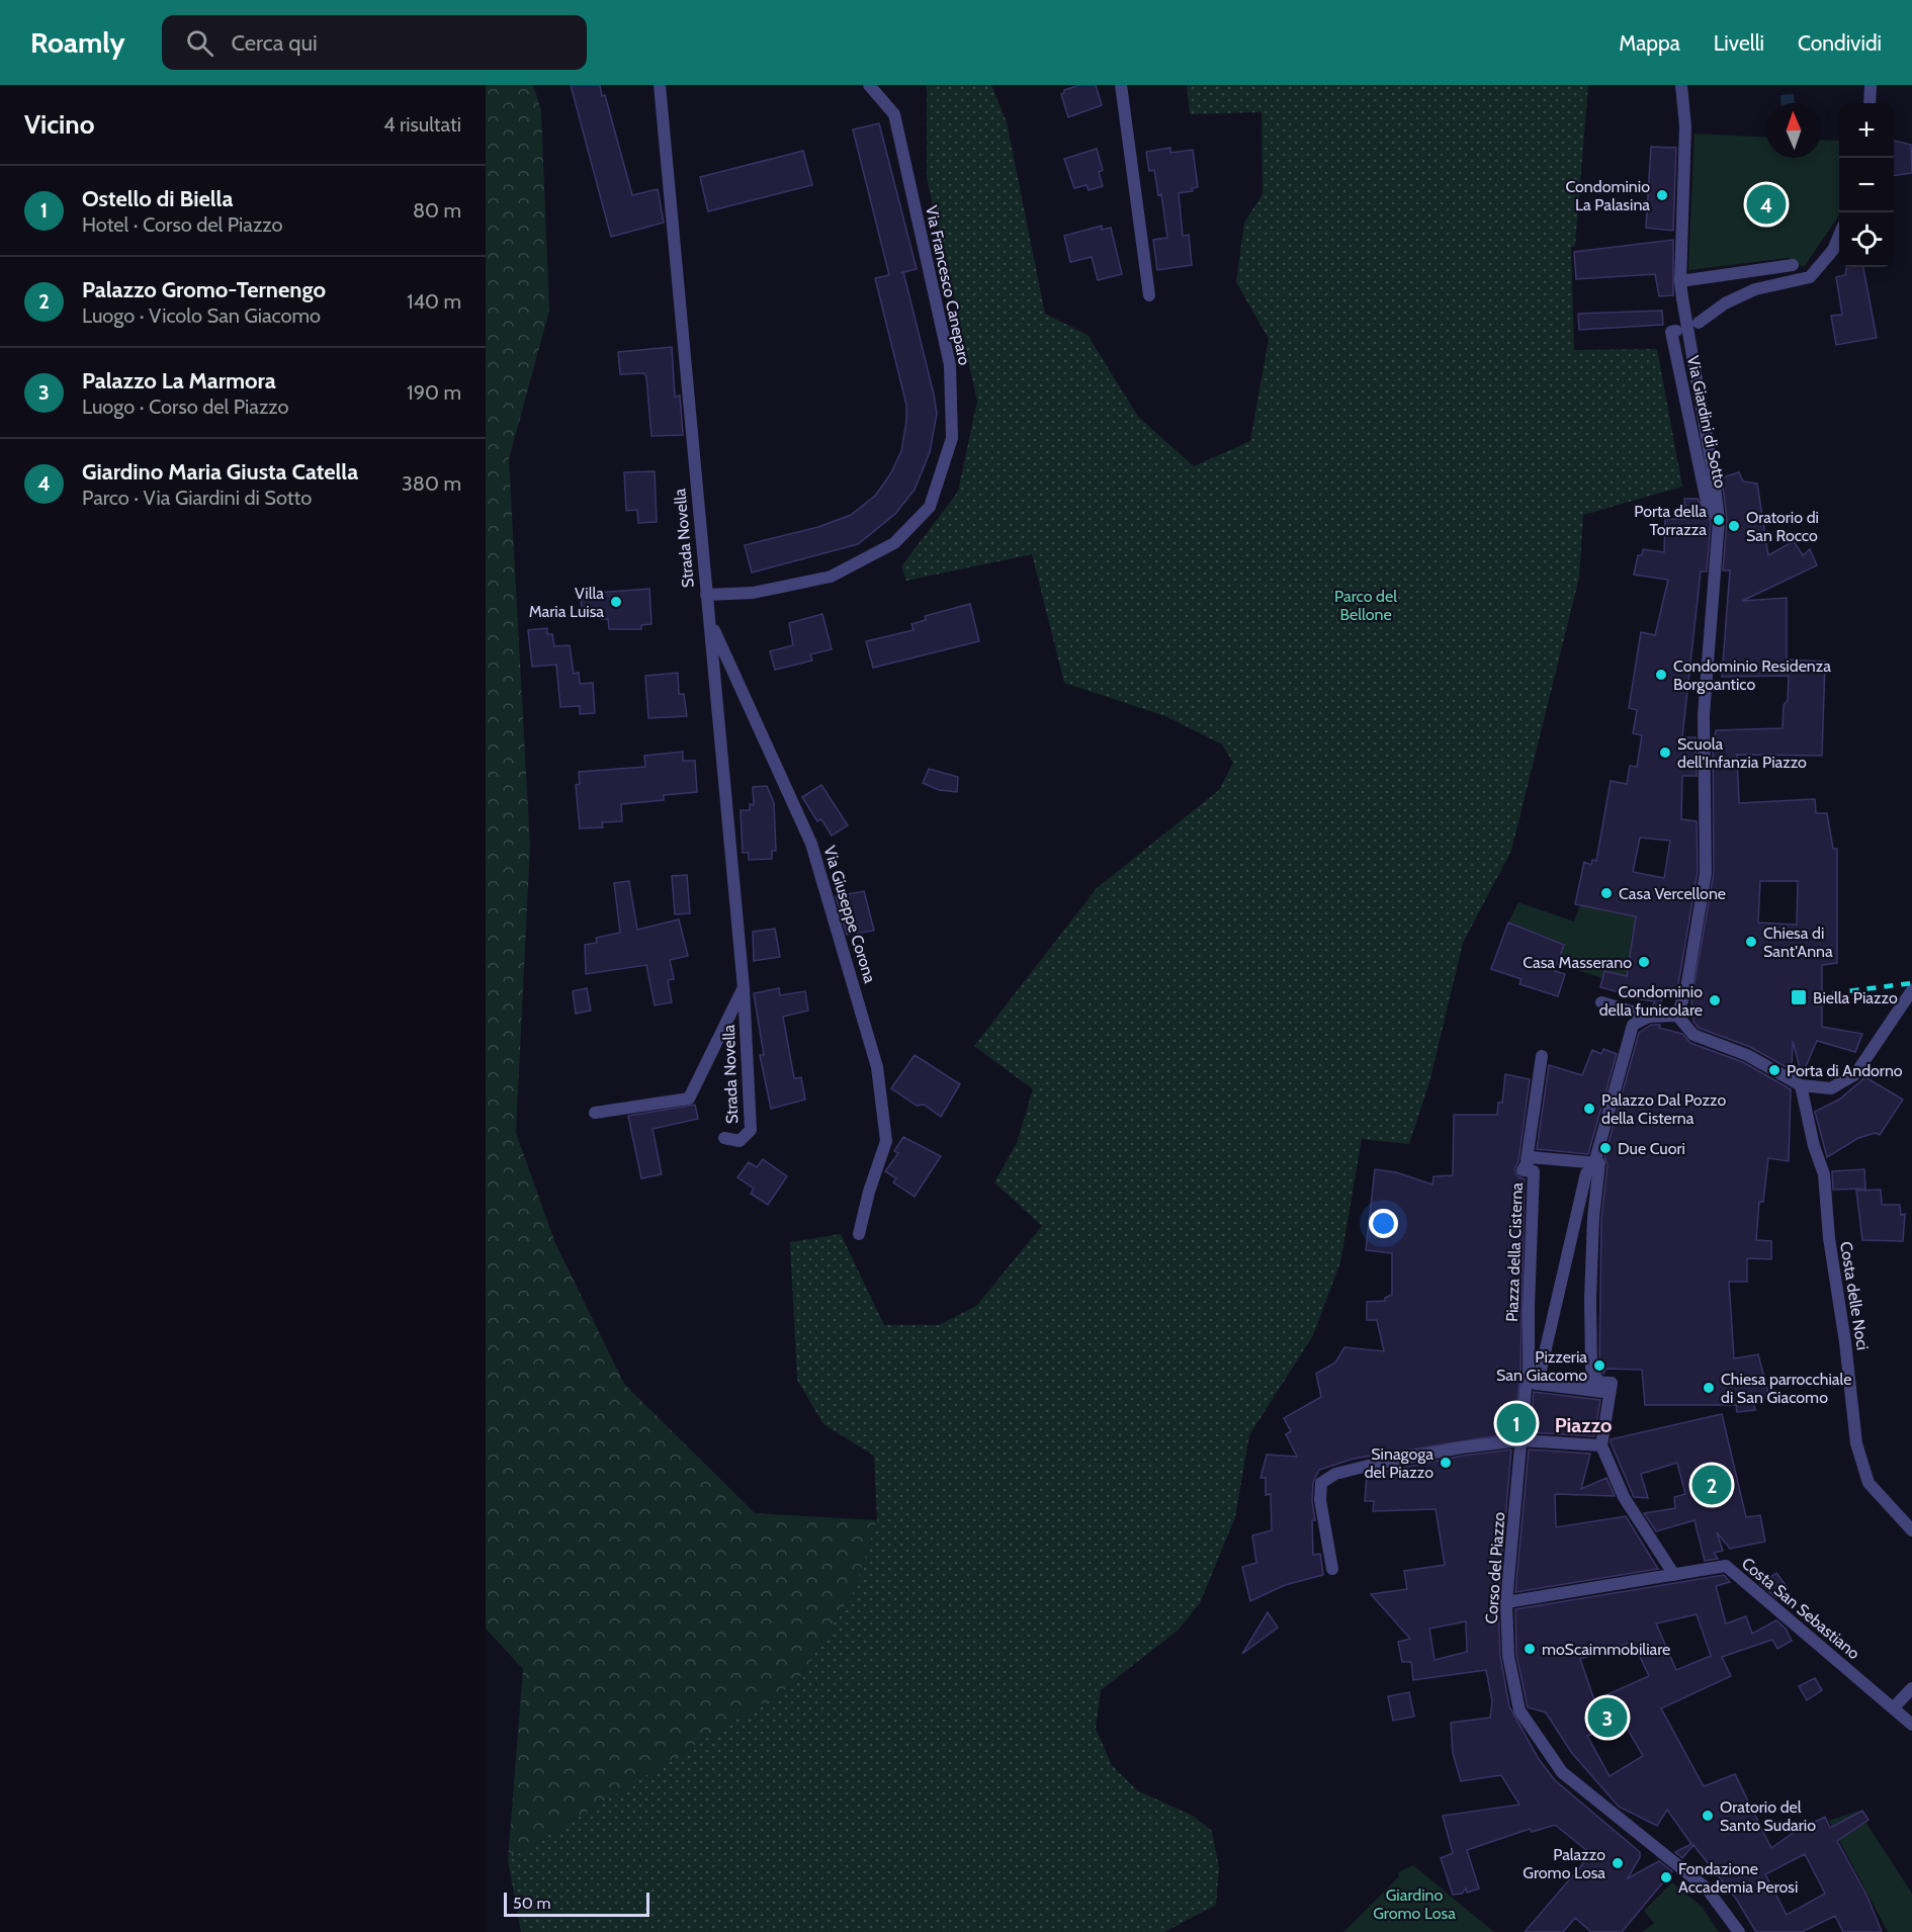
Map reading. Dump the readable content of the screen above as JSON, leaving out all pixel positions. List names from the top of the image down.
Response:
{
  "streets": {
    "street": [
      "Via Francesco Caneparo",
      "Via Giardini di Sotto",
      "Strada Novella",
      "Via Giuseppe Corona",
      "Piazza della Cisterna",
      "Costa delle Noci",
      "Corso del Piazzo",
      "Costa San Sebastiano"
    ]
  },
  "crossings": [
    ["Via Francesco Caneparo", "Strada Novella"],
    ["Strada Novella", "Via Giuseppe Corona"],
    ["Piazza della Cisterna", "Corso del Piazzo"],
    ["Corso del Piazzo", "Costa San Sebastiano"]
  ],
  "districts": ["Piazzo"],
  "parks": ["Parco del Bellone", "Giardino Gromo Losa"],
  "places": {
    "other": [
      "Condominio La Palasina",
      "Porta della Torrazza",
      "Oratorio di San Rocco",
      "Villa Maria Luisa",
      "Condominio Residenza Borgoantico",
      "Scuola dell'Infanzia Piazzo",
      "Casa Vercellone",
      "Chiesa di Sant'Anna",
      "Casa Masserano",
      "Condominio della funicolare",
      "Porta di Andorno",
      "Palazzo Dal Pozzo della Cisterna",
      "Due Cuori",
      "Pizzeria San Giacomo",
      "Chiesa parrocchiale di San Giacomo",
      "Sinagoga del Piazzo",
      "moScaimmobiliare",
      "Oratorio del Santo Sudario",
      "Palazzo Gromo Losa",
      "Fondazione Accademia Perosi"
    ],
    "transit": ["Biella Piazzo"]
  },
  "scale_bar": "50 m",
  "north": "top",
  "page": {
    "header": "Roamly",
    "search": "Cerca qui",
    "nav": ["Mappa", "Livelli", "Condividi"],
    "heading": ["Vicino", "4 risultati"],
    "map_buttons": ["+", "−"],
    "list": [
      {
        "mark": "1",
        "name": "Ostello di Biella",
        "note": "Hotel · Corso del Piazzo",
        "value": "80 m"
      },
      {
        "mark": "2",
        "name": "Palazzo Gromo-Ternengo",
        "note": "Luogo · Vicolo San Giacomo",
        "value": "140 m"
      },
      {
        "mark": "3",
        "name": "Palazzo La Marmora",
        "note": "Luogo · Corso del Piazzo",
        "value": "190 m"
      },
      {
        "mark": "4",
        "name": "Giardino Maria Giusta Catella",
        "note": "Parco · Via Giardini di Sotto",
        "value": "380 m"
      }
    ],
    "pins": [
      "4",
      "1",
      "2",
      "3"
    ],
    "scale": "50 m"
  }
}
